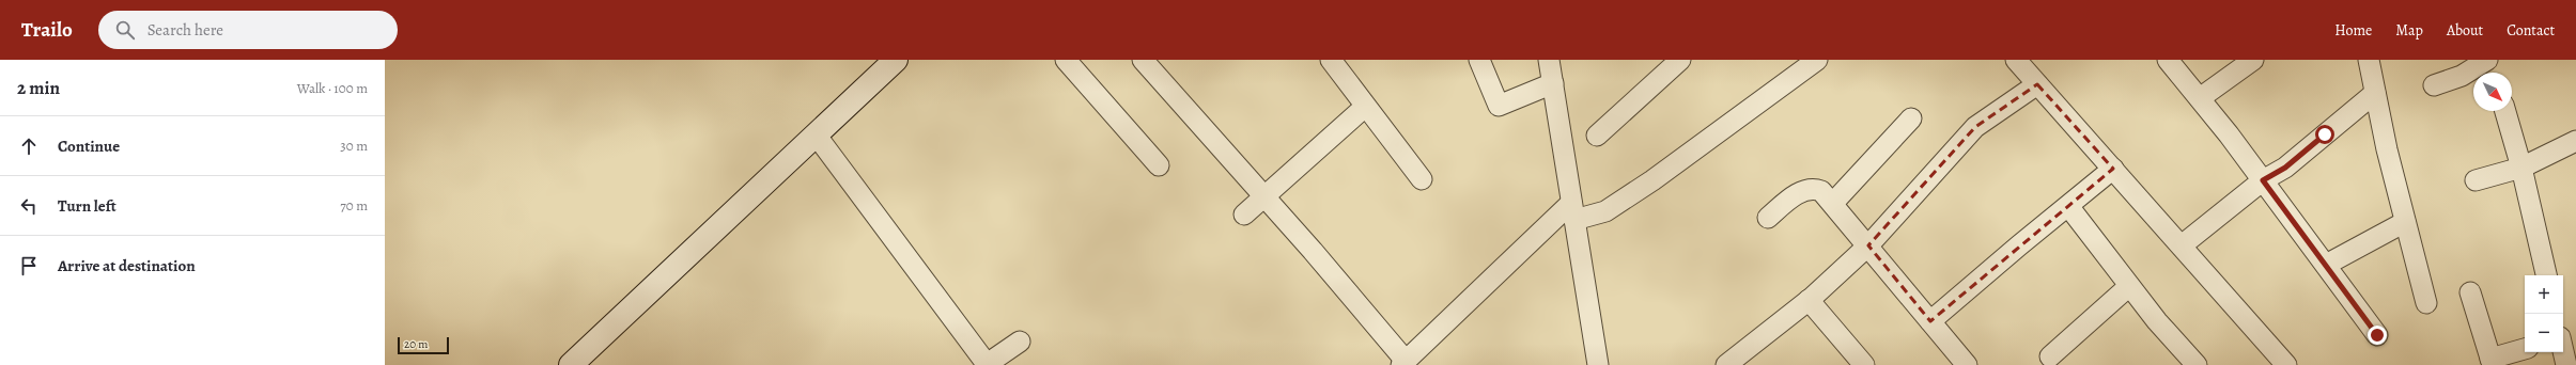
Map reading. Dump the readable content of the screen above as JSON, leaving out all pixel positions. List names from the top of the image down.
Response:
{
  "scale_bar": "20 m",
  "north": "bottom right",
  "page": {
    "header": "Trailo",
    "search": "Search here",
    "nav": [
      "Home",
      "Map",
      "About",
      "Contact"
    ],
    "heading": ["2 min", "Walk · 100 m"],
    "list": [
      ["Continue", "30 m"],
      ["Turn left", "70 m"],
      "Arrive at destination"
    ],
    "map_buttons": ["+", "−"],
    "scale": "20 m"
  }
}
